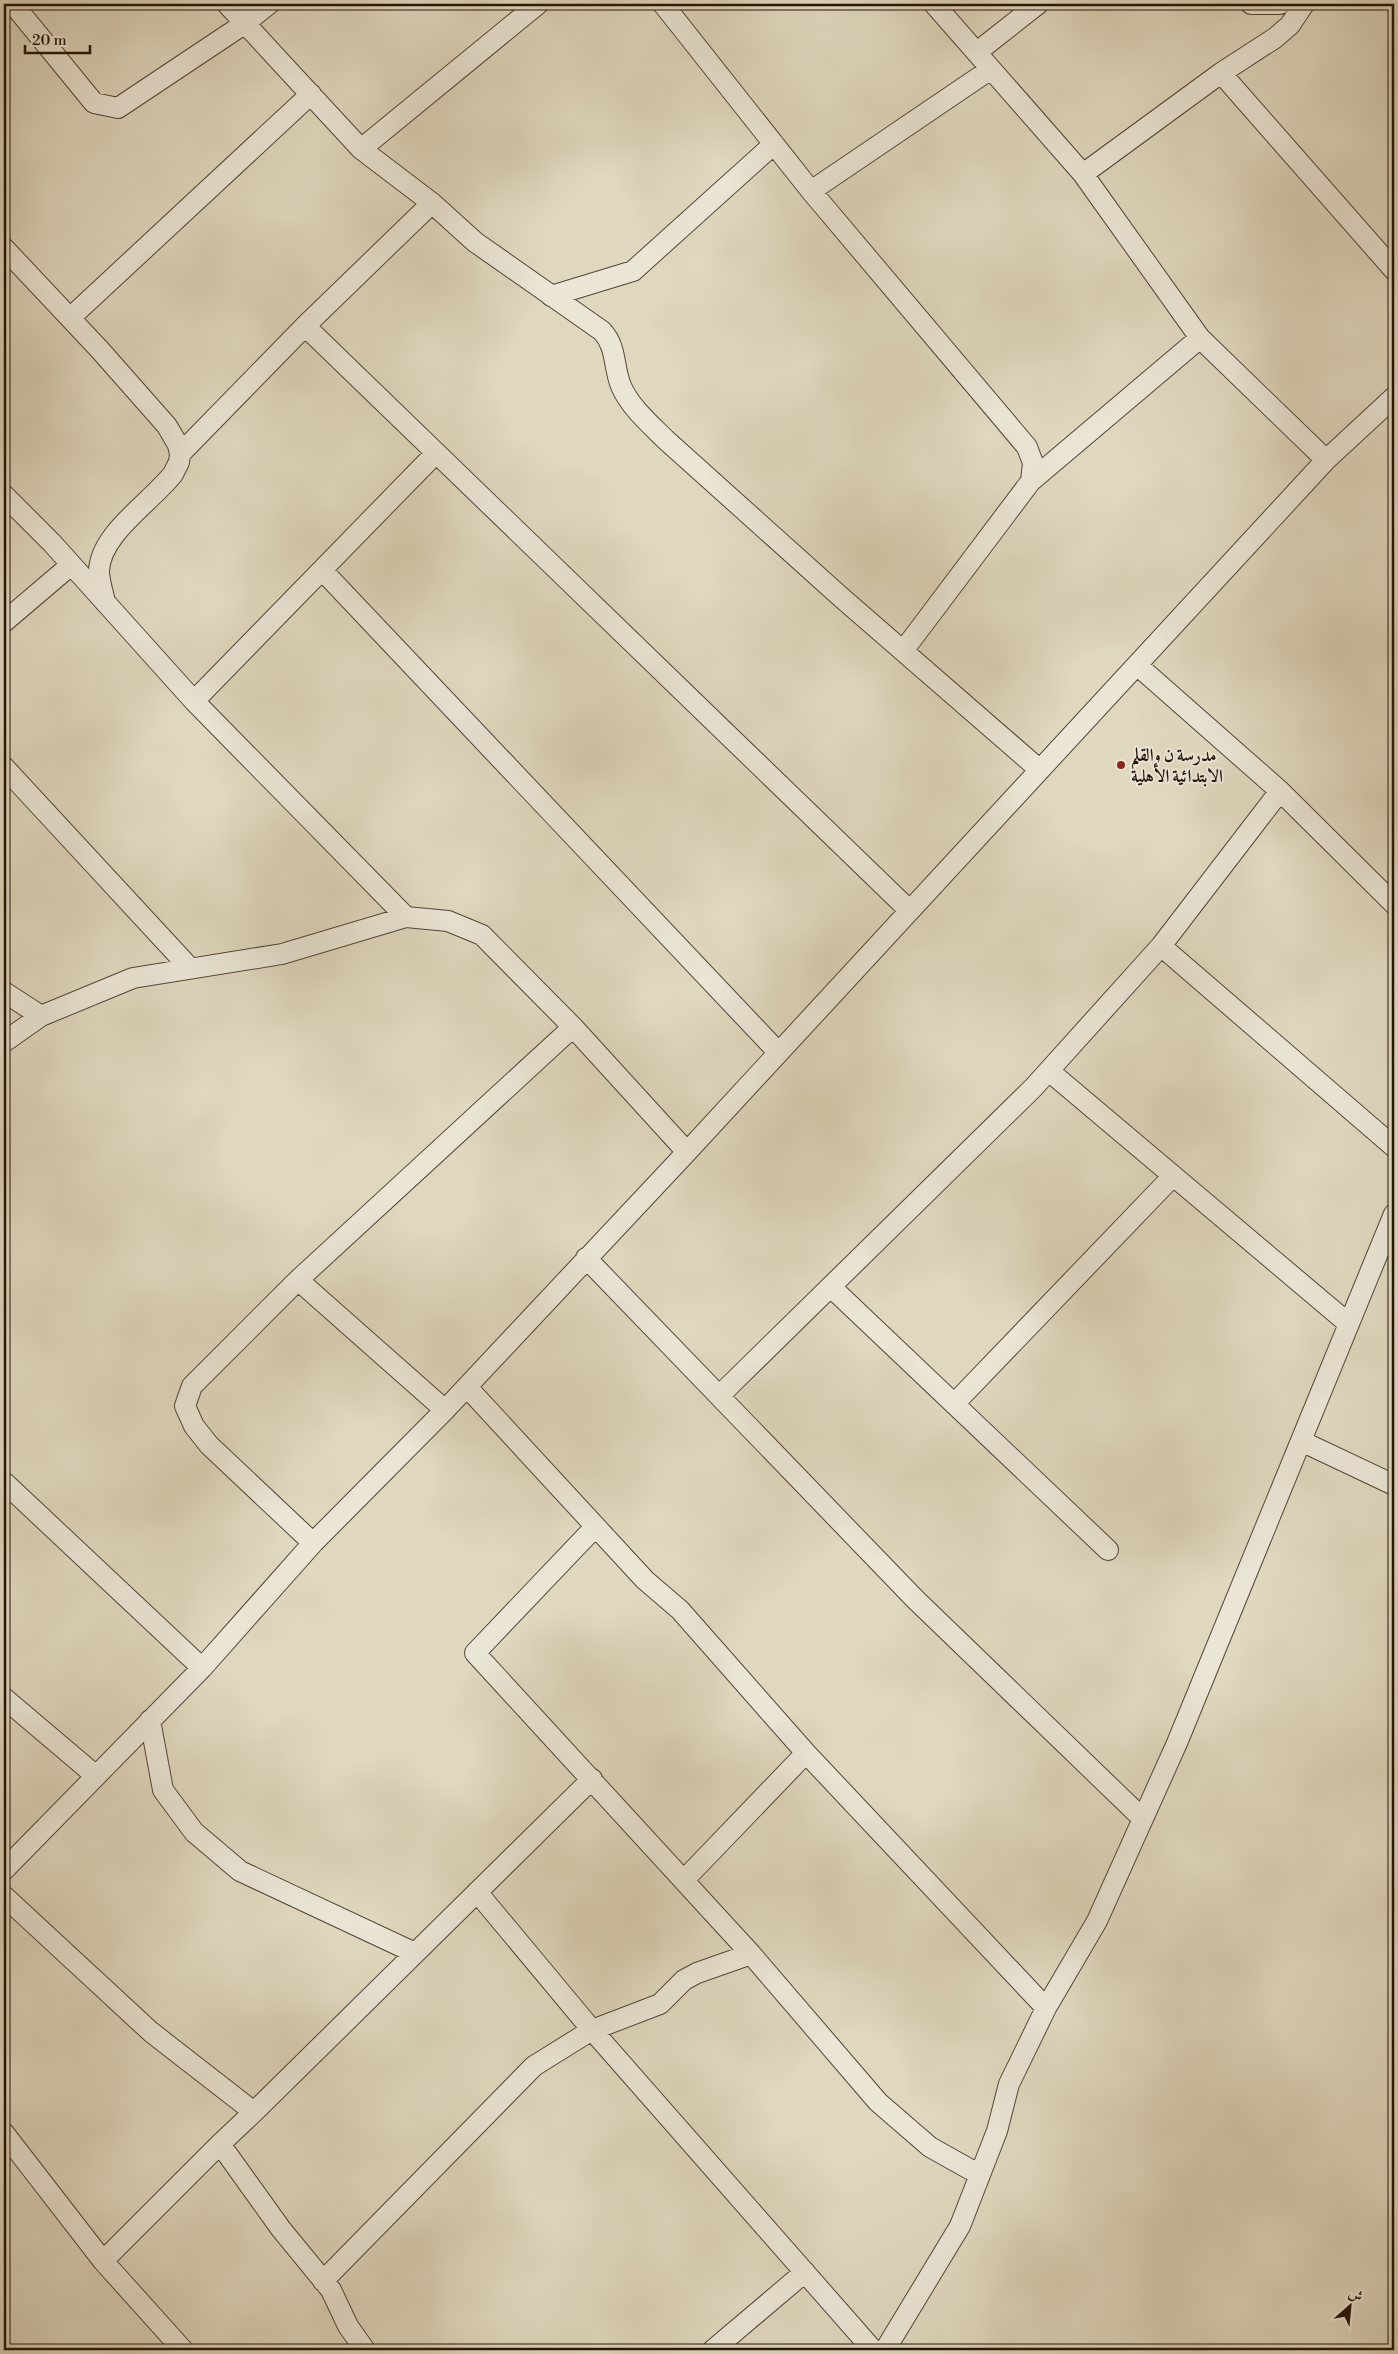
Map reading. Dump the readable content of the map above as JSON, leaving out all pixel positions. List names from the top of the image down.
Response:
{
  "places": ["مدرسة ن والقلم الابتدائية الأهلية"],
  "scale_bar": "20 m",
  "north": "top right"
}
